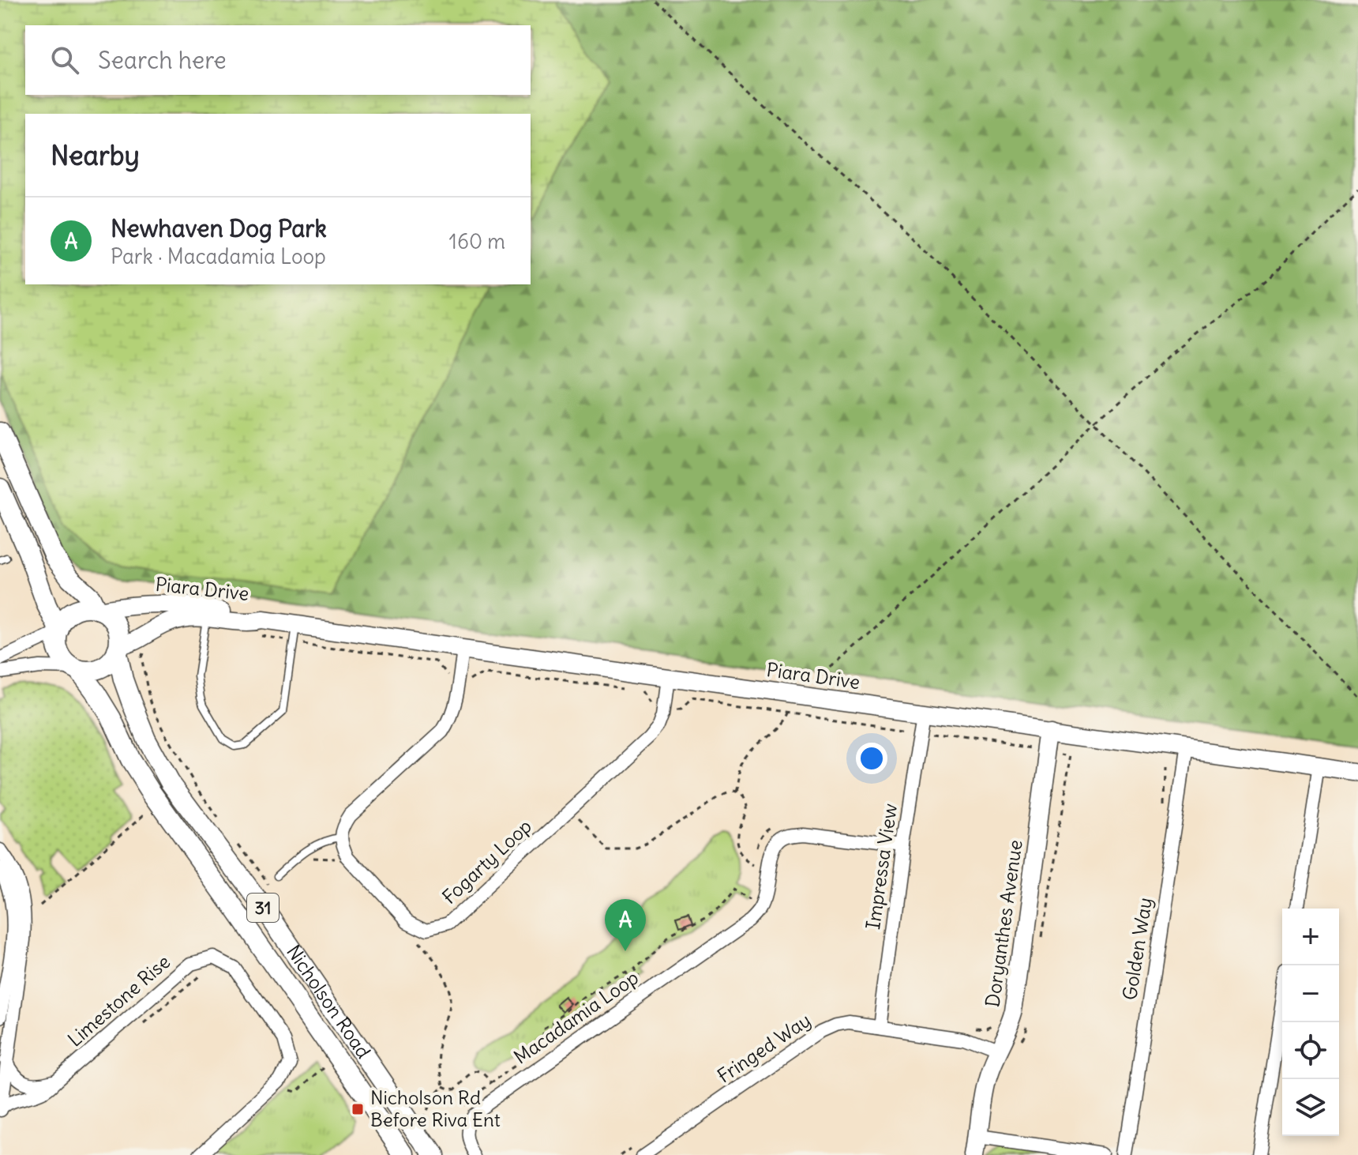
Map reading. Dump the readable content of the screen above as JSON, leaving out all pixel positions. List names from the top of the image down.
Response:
{
  "streets": {
    "main road": ["31", "Nicholson Road"],
    "street": [
      "Piara Drive",
      "Fogarty Loop",
      "Impressa View",
      "Doryanthes Avenue",
      "Golden Way",
      "Limestone Rise",
      "Macadamia Loop",
      "Fringed Way"
    ]
  },
  "crossings": [
    ["Piara Drive", "Fogarty Loop"],
    ["Piara Drive", "Impressa View"],
    ["Piara Drive", "31"],
    ["Piara Drive", "Doryanthes Avenue"],
    ["Piara Drive", "Golden Way"],
    ["Piara Drive", "Nicholson Road"],
    ["Impressa View", "Macadamia Loop"],
    ["Impressa View", "Fringed Way"],
    ["31", "Nicholson Road"],
    ["Doryanthes Avenue", "Fringed Way"]
  ],
  "places": {
    "transit": ["Nicholson Rd Before Riva Ent"]
  },
  "page": {
    "search": "Search here",
    "heading": "Nearby",
    "list": [
      {
        "mark": "A",
        "name": "Newhaven Dog Park",
        "note": "Park · Macadamia Loop",
        "value": "160 m"
      }
    ],
    "pins": "A",
    "map_buttons": ["+", "−"]
  }
}
